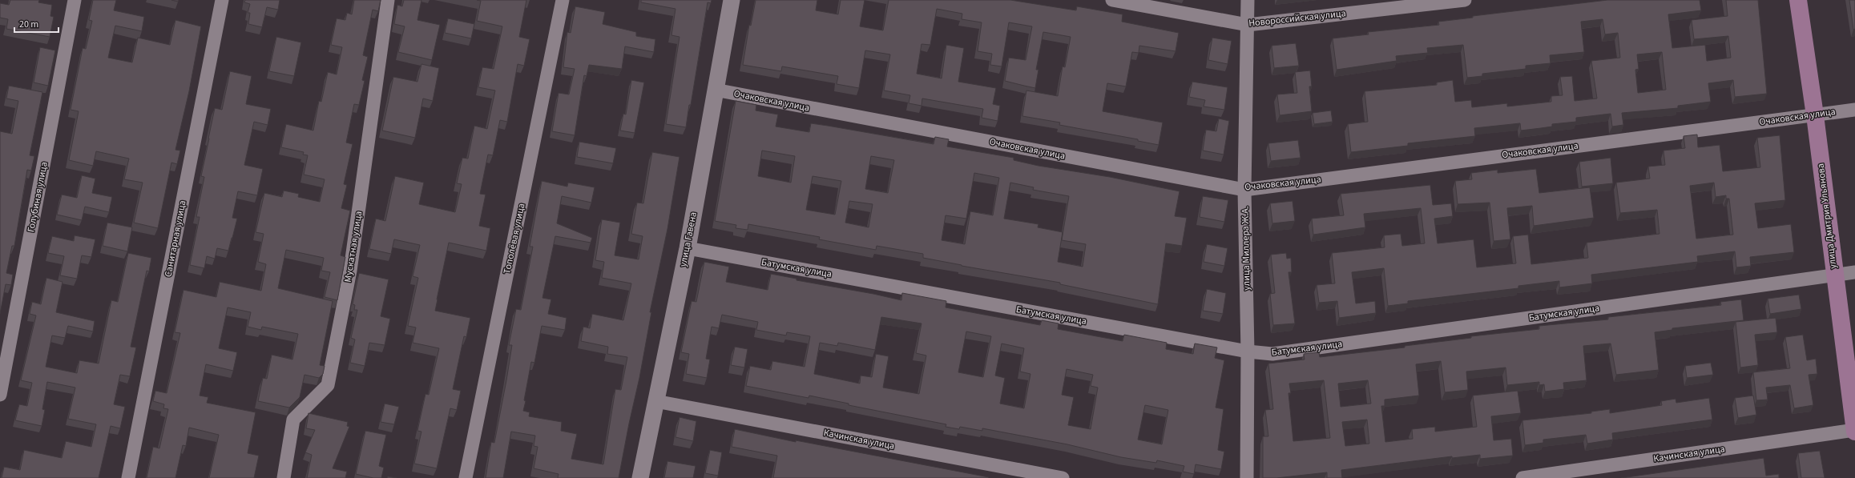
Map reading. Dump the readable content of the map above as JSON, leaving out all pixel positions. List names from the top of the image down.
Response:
{
  "streets": {
    "main road": ["улица Дмитрия Ульянова"],
    "street": [
      "Новороссийская улица",
      "Очаковская улица",
      "Голубиная улица",
      "Санитарная улица",
      "Тополёвая улица",
      "улица Гавена",
      "Мускатная улица",
      "улица Миллера Ж.А.",
      "Батумская улица",
      "Качинская улица"
    ]
  },
  "crossings": [
    ["Новороссийская улица", "улица Миллера Ж.А."],
    ["Очаковская улица", "улица Дмитрия Ульянова"],
    ["Очаковская улица", "улица Гавена"],
    ["Очаковская улица", "улица Миллера Ж.А."],
    ["улица Дмитрия Ульянова", "Батумская улица"],
    ["улица Дмитрия Ульянова", "Качинская улица"],
    ["улица Гавена", "Батумская улица"],
    ["улица Гавена", "Качинская улица"],
    ["улица Миллера Ж.А.", "Батумская улица"]
  ],
  "scale_bar": "20 m"
}
